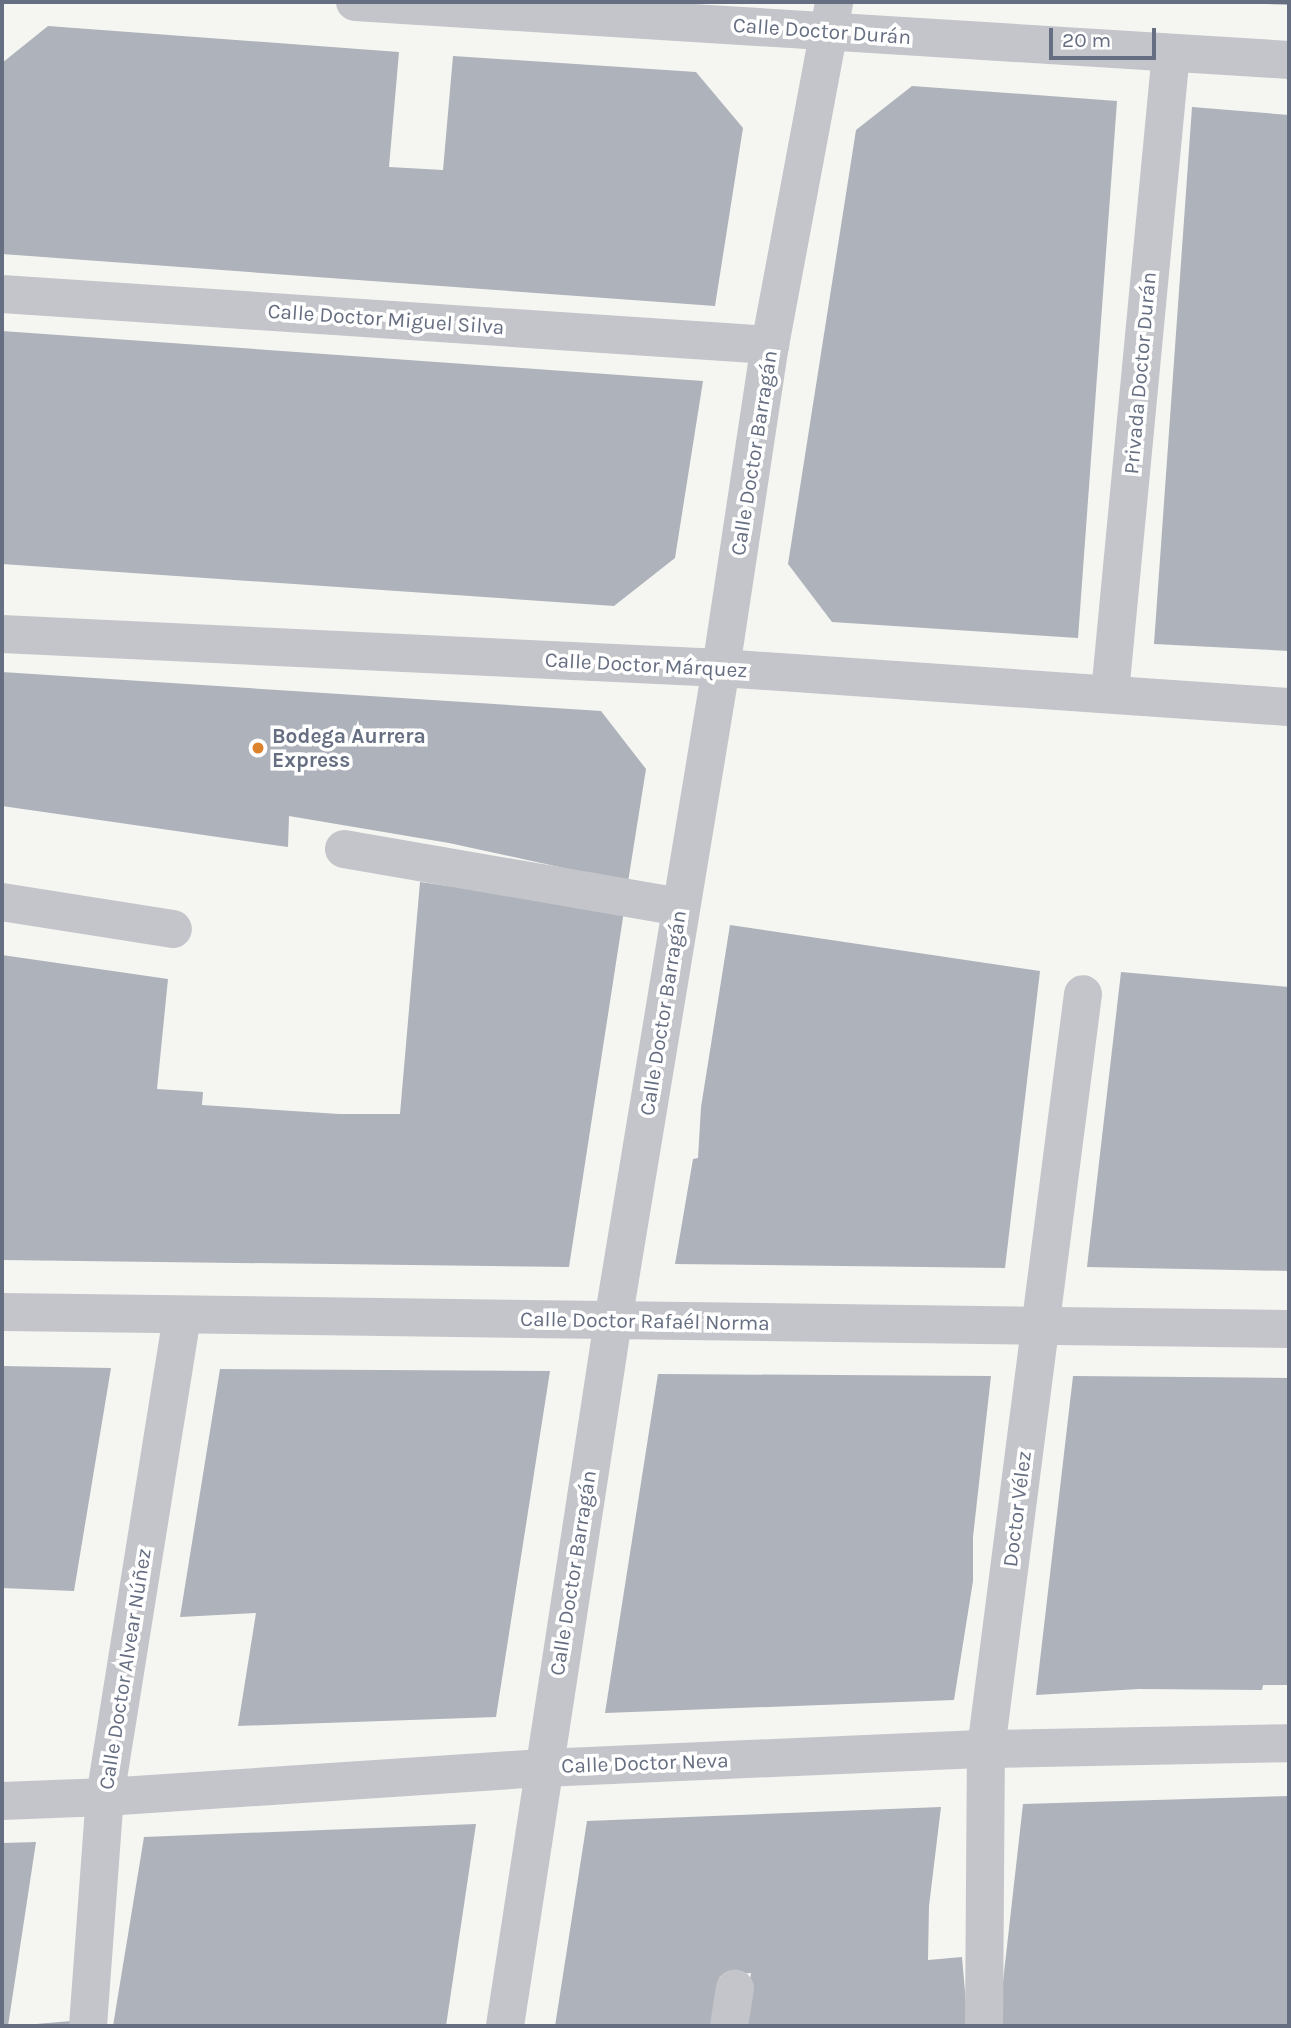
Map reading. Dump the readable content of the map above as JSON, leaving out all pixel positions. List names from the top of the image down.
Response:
{
  "streets": {
    "street": [
      "Calle Doctor Durán",
      "Calle Doctor Miguel Silva",
      "Privada Doctor Durán",
      "Calle Doctor Barragán",
      "Calle Doctor Márquez",
      "Calle Doctor Rafaél Norma",
      "Doctor Vélez",
      "Calle Doctor Alvear Núñez",
      "Calle Doctor Neva"
    ]
  },
  "crossings": [
    ["Calle Doctor Durán", "Privada Doctor Durán"],
    ["Calle Doctor Durán", "Calle Doctor Barragán"],
    ["Calle Doctor Miguel Silva", "Calle Doctor Barragán"],
    ["Privada Doctor Durán", "Calle Doctor Márquez"],
    ["Calle Doctor Barragán", "Calle Doctor Márquez"],
    ["Calle Doctor Barragán", "Calle Doctor Rafaél Norma"],
    ["Calle Doctor Barragán", "Calle Doctor Neva"],
    ["Calle Doctor Rafaél Norma", "Doctor Vélez"],
    ["Calle Doctor Rafaél Norma", "Calle Doctor Alvear Núñez"],
    ["Doctor Vélez", "Calle Doctor Neva"],
    ["Calle Doctor Alvear Núñez", "Calle Doctor Neva"]
  ],
  "places": ["Bodega Aurrera Express"],
  "scale_bar": "20 m"
}
